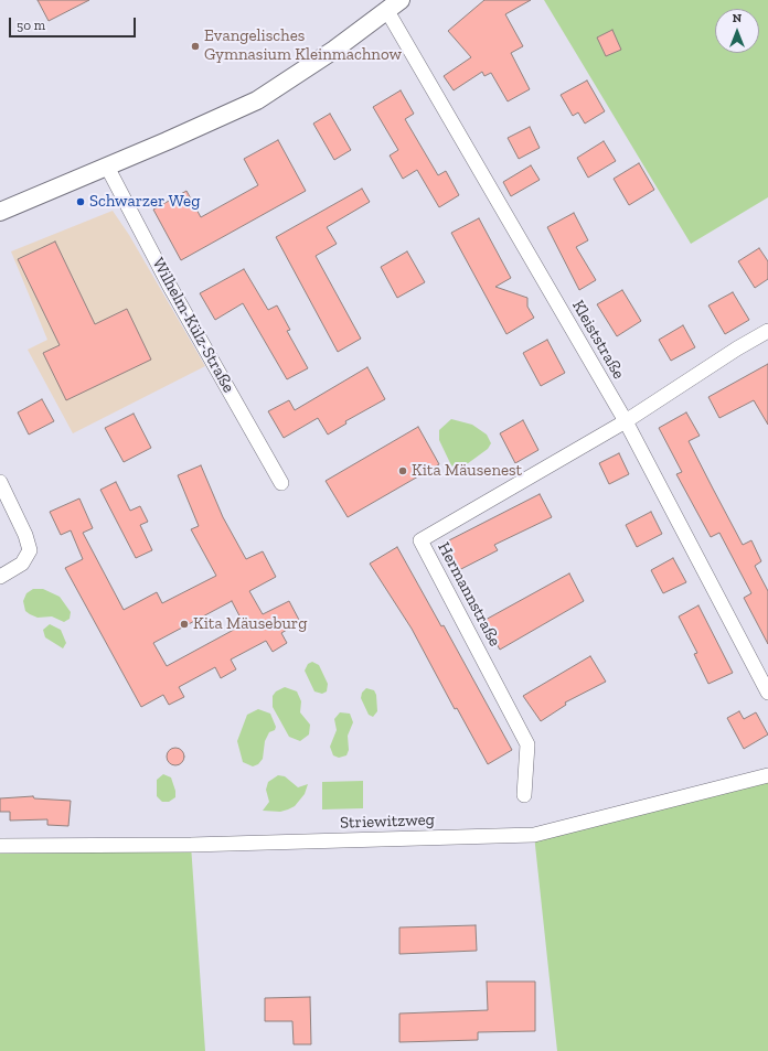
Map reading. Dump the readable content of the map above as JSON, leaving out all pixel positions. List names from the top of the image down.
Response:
{
  "streets": {
    "street": [
      "Wilhelm-Külz-Straße",
      "Kleiststraße",
      "Hermannstraße",
      "Striewitzweg"
    ]
  },
  "crossings": [
    ["Kleiststraße", "Hermannstraße"]
  ],
  "places": [
    "Evangelisches Gymnasium Kleinmachnow",
    "Schwarzer Weg",
    "Kita Mäusenest",
    "Kita Mäuseburg"
  ],
  "scale_bar": "50 m",
  "north": "top"
}
